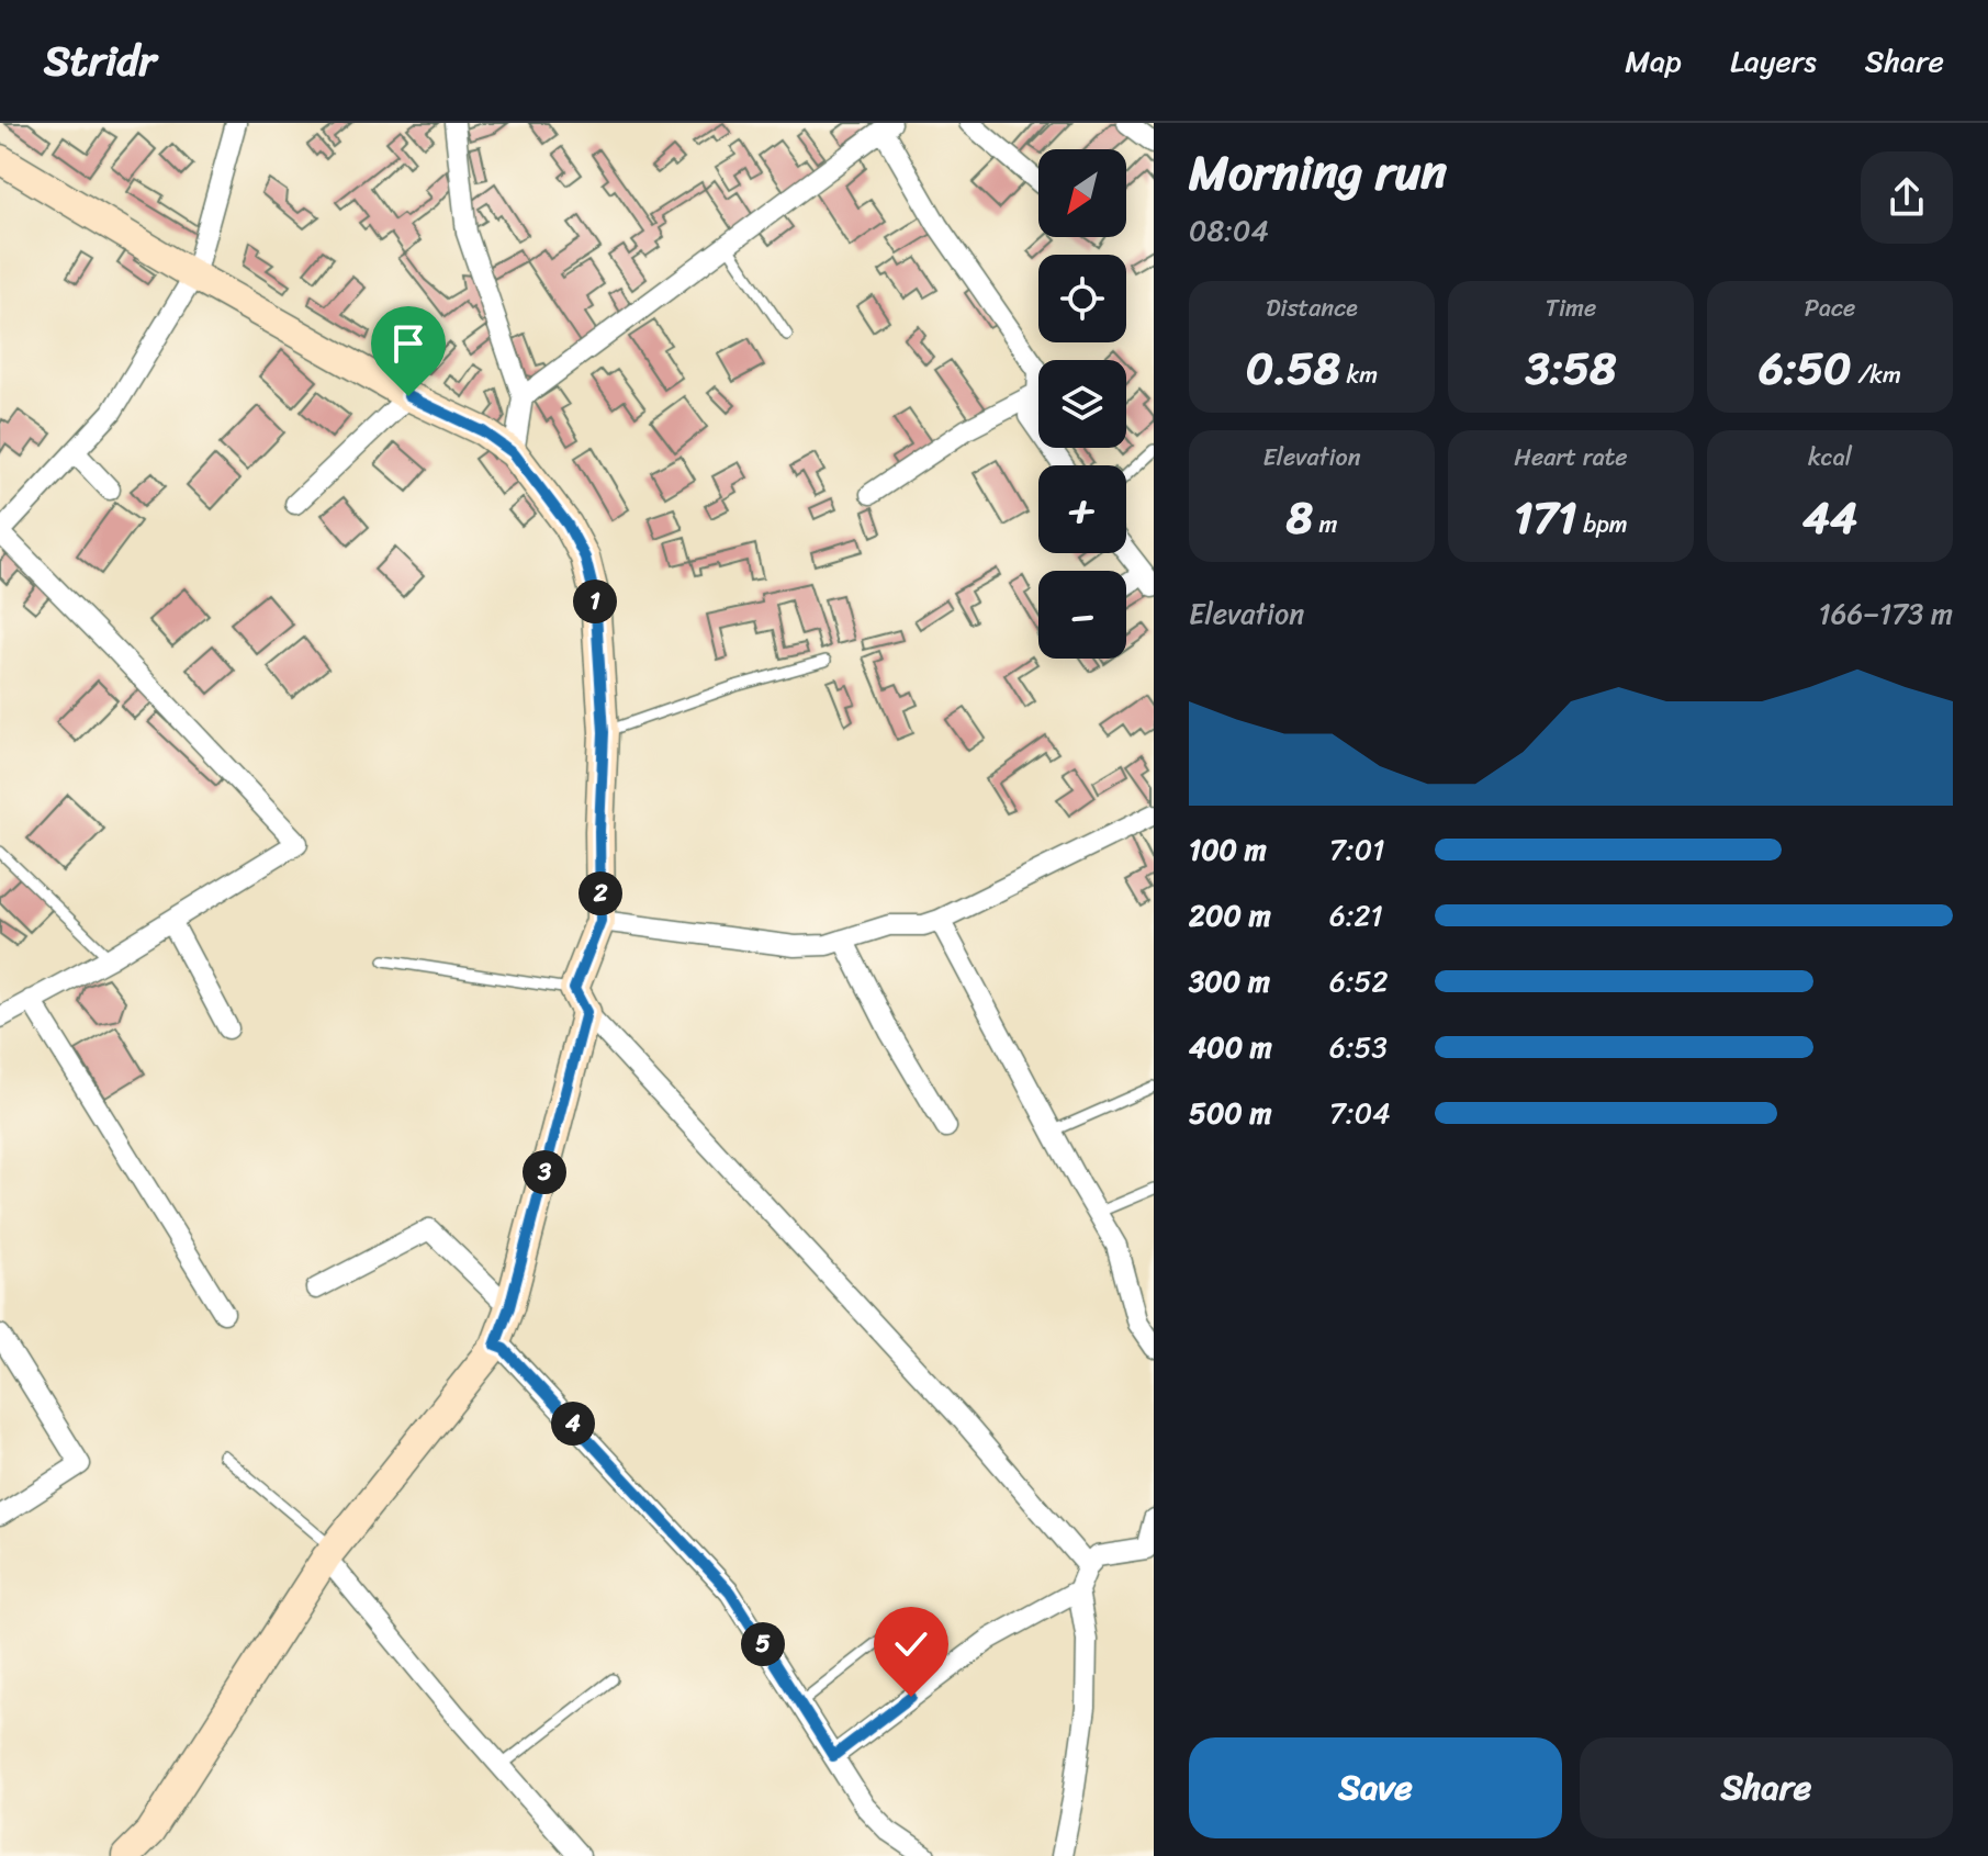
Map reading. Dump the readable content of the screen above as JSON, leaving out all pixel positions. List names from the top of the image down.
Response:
{
  "north": "bottom left",
  "page": {
    "header": "Stridr",
    "nav": ["Map", "Layers", "Share"],
    "heading": ["Morning run", "08:04"],
    "map_buttons": ["+", "−"],
    "stats": [
      ["Distance", "0.58 km"],
      ["Time", "3:58"],
      ["Pace", "6:50 /km"],
      ["Elevation", "8 m"],
      ["Heart rate", "171 bpm"],
      ["kcal", "44"]
    ],
    "chart": ["Elevation", "166–173 m"],
    "pins": [
      "1",
      "2",
      "3",
      "4",
      "5"
    ],
    "list": [
      {
        "name": "100 m",
        "note": "7:01"
      },
      {
        "name": "200 m",
        "note": "6:21"
      },
      {
        "name": "300 m",
        "note": "6:52"
      },
      {
        "name": "400 m",
        "note": "6:53"
      },
      {
        "name": "500 m",
        "note": "7:04"
      }
    ],
    "buttons": ["Save", "Share"]
  }
}
